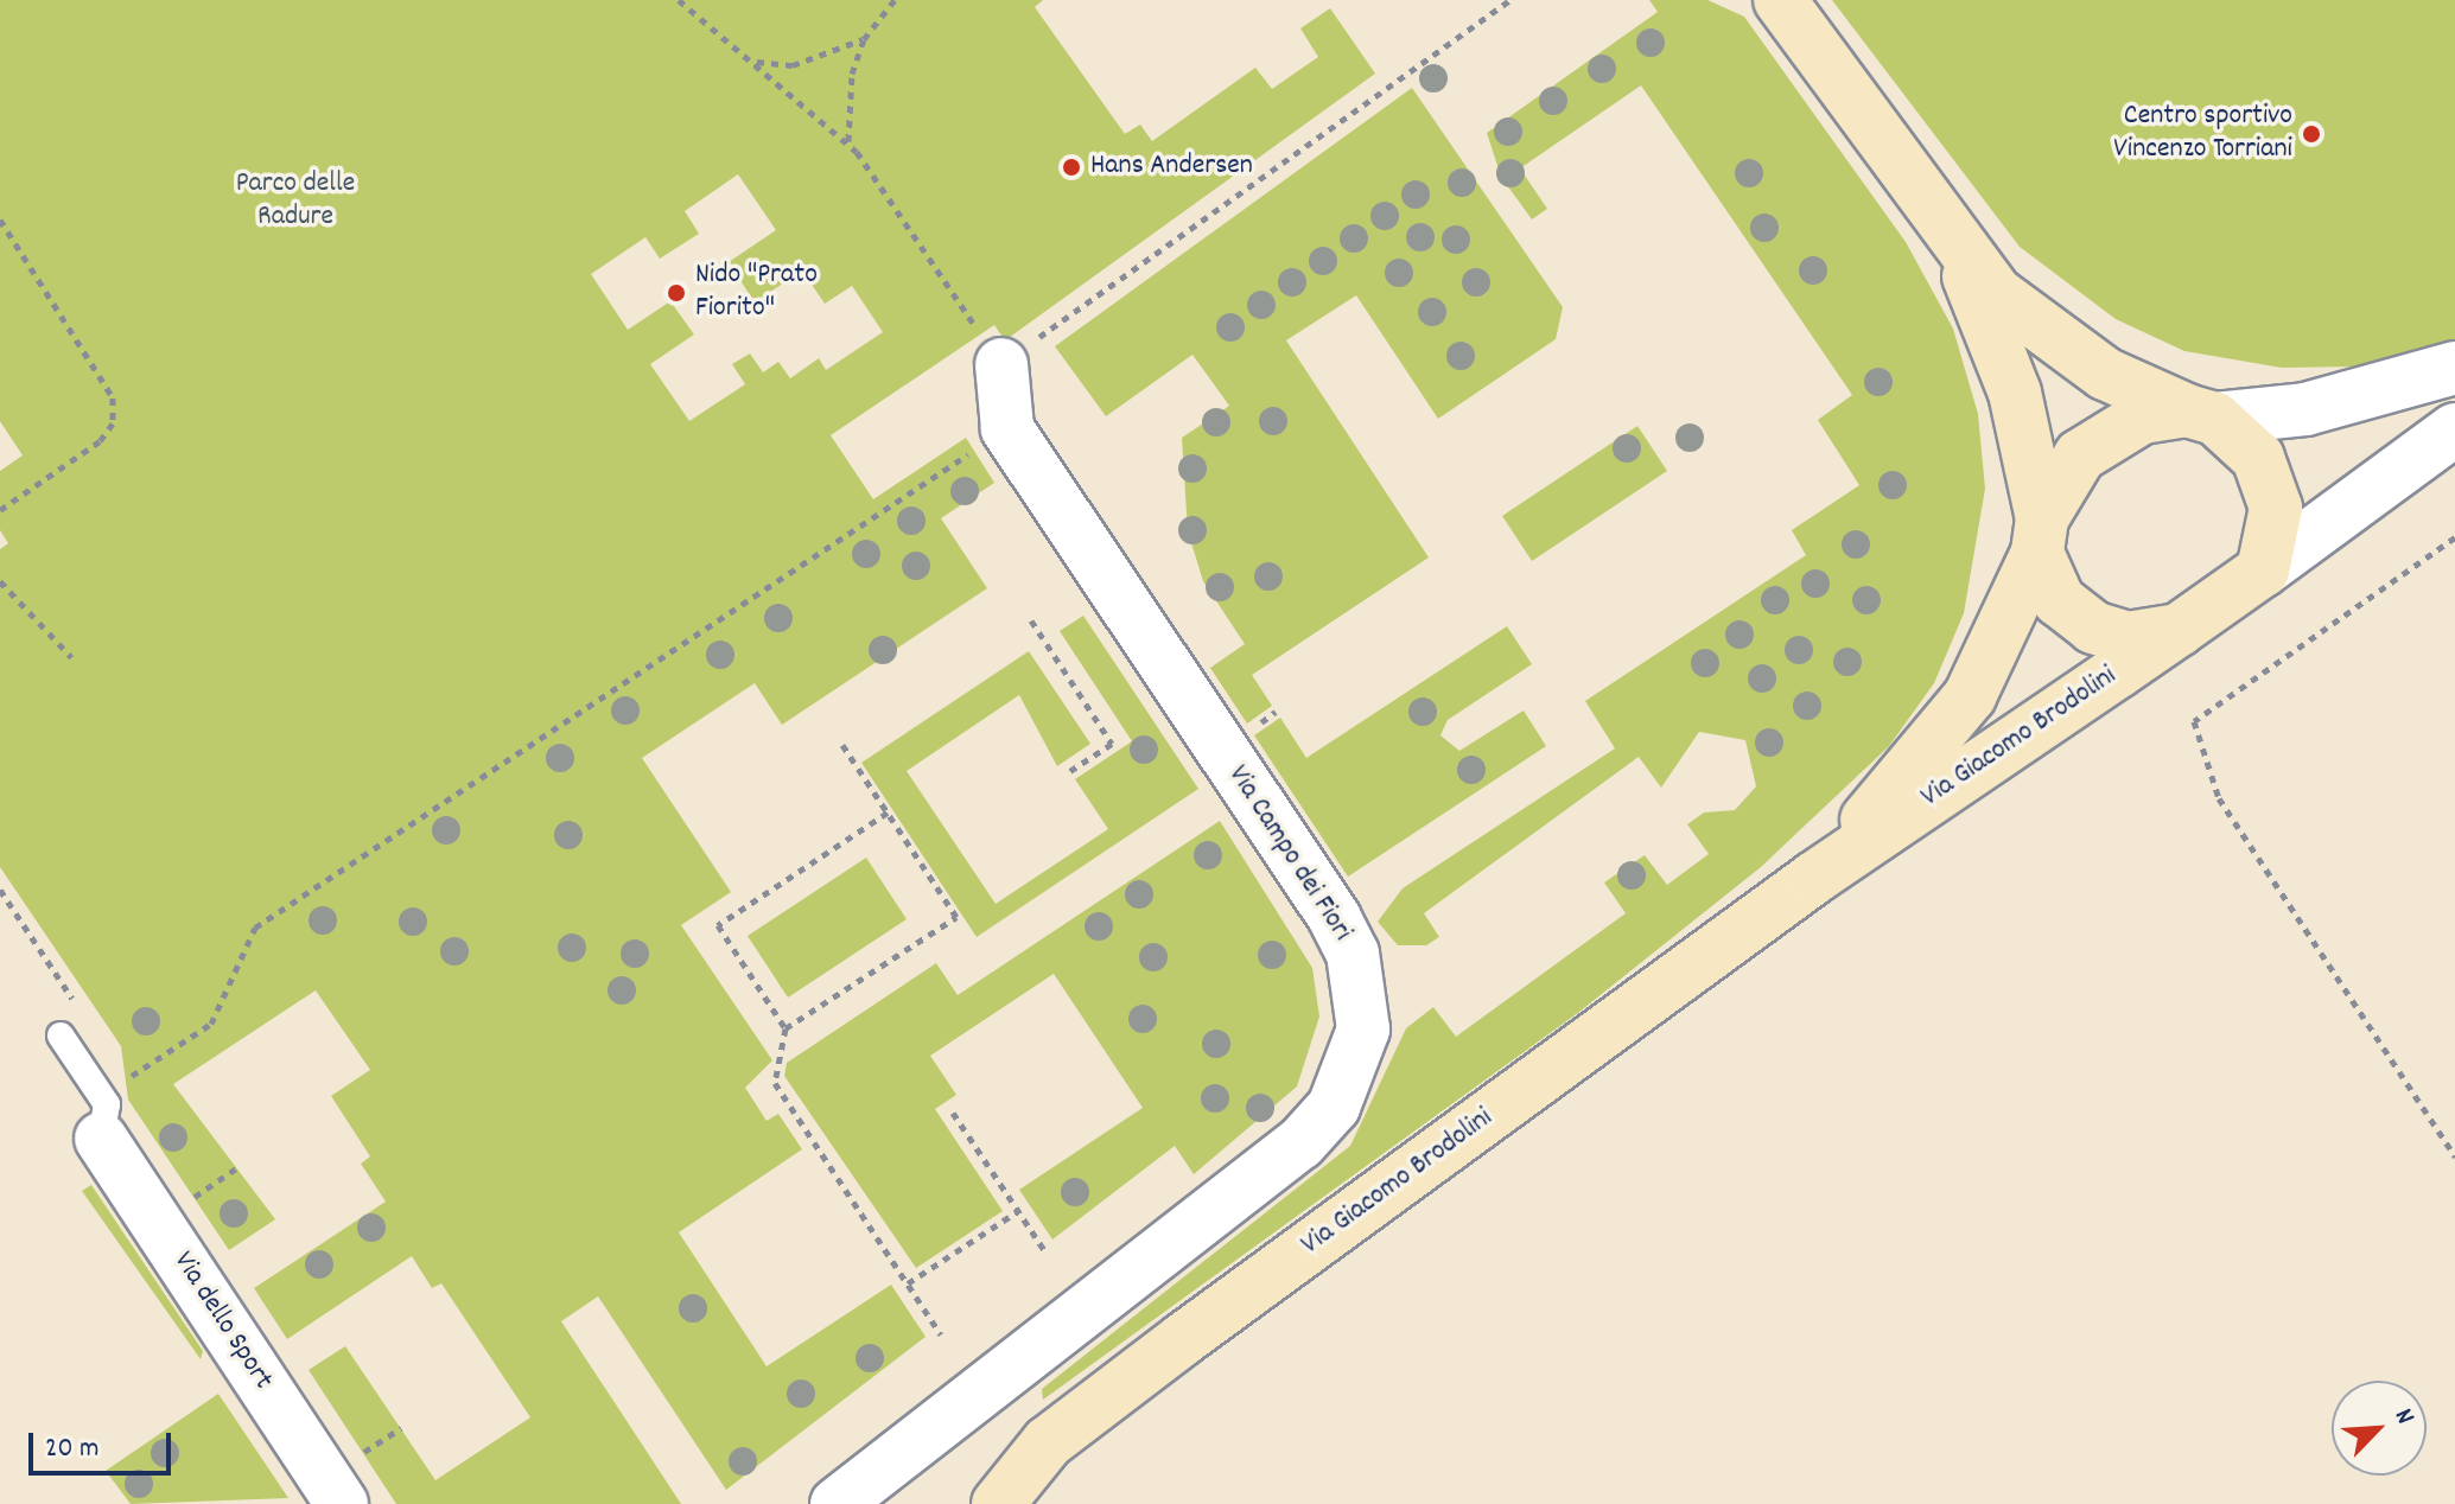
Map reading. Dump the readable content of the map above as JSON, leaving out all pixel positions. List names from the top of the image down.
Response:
{
  "streets": {
    "street": ["Via Giacomo Brodolini", "Via Campo dei Fiori", "Via dello Sport"]
  },
  "parks": ["Parco delle Radure"],
  "places": ["Centro sportivo Vincenzo Torriani", "Hans Andersen", "Nido \"Prato Fiorito\""],
  "scale_bar": "20 m",
  "north": "top right"
}
